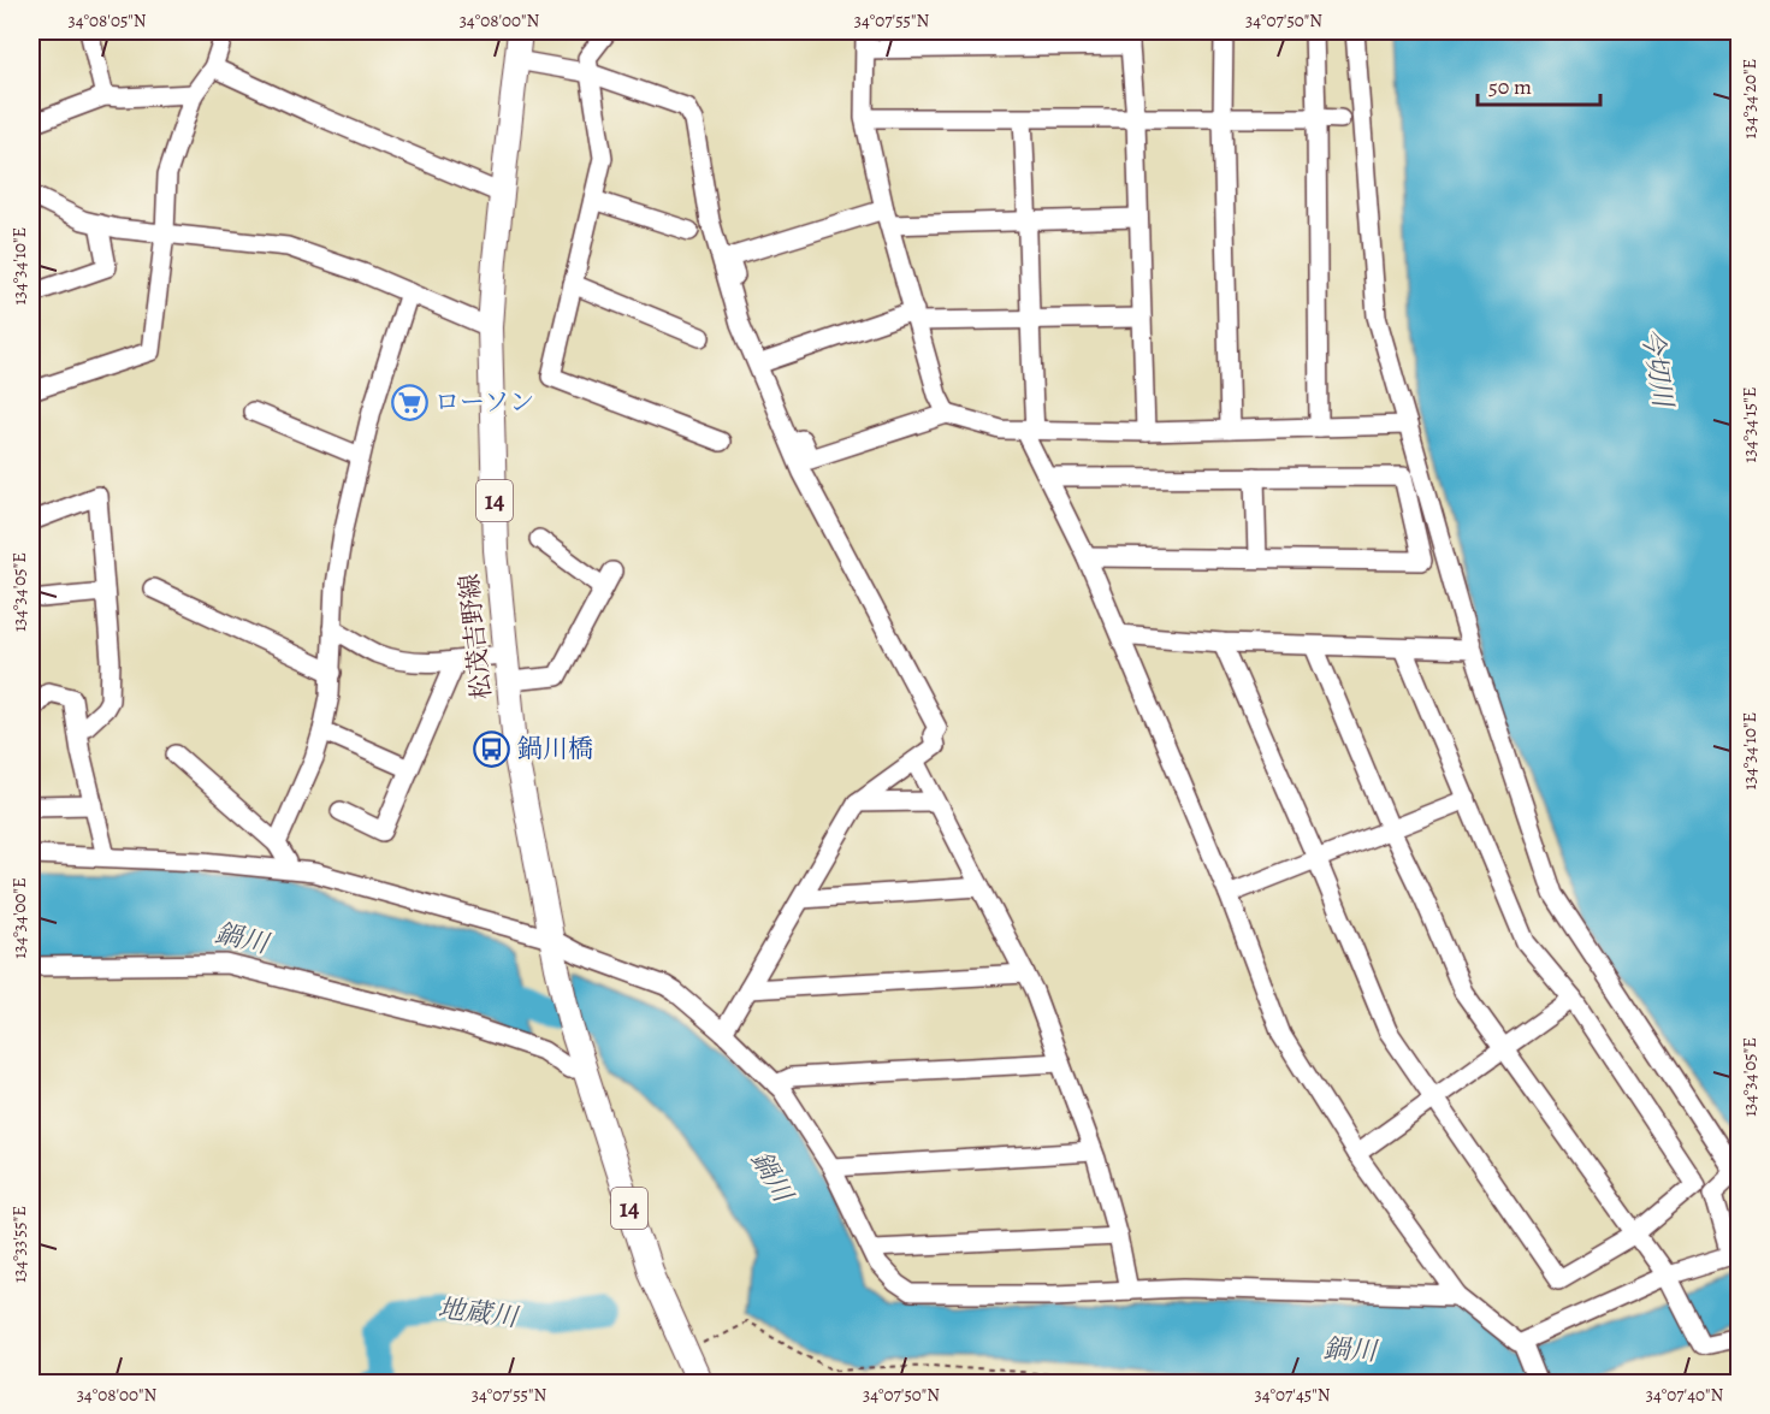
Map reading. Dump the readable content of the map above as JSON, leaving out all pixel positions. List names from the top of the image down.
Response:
{
  "streets": {
    "main road": ["14", "松茂吉野線"]
  },
  "water": ["今切川", "鍋川", "地蔵川"],
  "places": {
    "supermarket": ["ローソン"],
    "bus stop": ["鍋川橋"]
  },
  "scale_bar": "50 m",
  "coordinates": [
    "34°08'05\"N",
    "34°08'00\"N",
    "34°07'55\"N",
    "34°07'50\"N",
    "134°34'20\"E",
    "134°34'10\"E",
    "134°34'15\"E",
    "134°34'05\"E",
    "134°34'00\"E",
    "134°33'55\"E",
    "34°07'45\"N",
    "34°07'40\"N"
  ]
}
